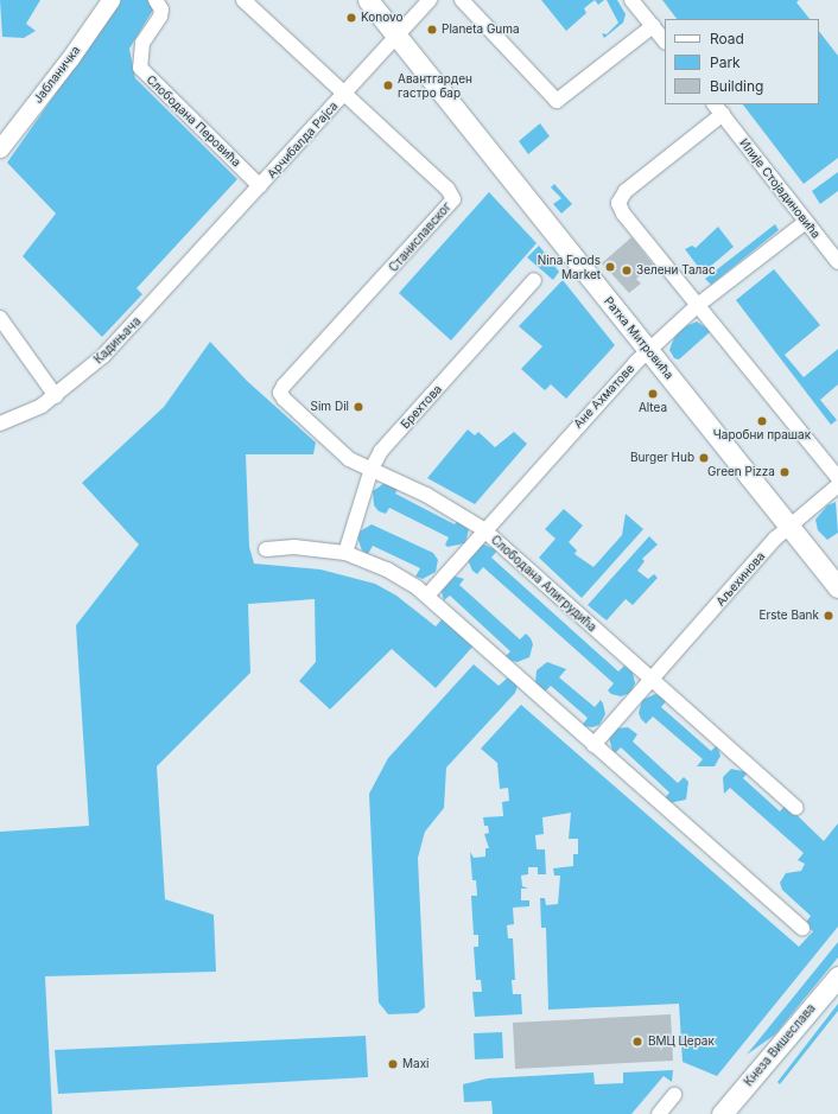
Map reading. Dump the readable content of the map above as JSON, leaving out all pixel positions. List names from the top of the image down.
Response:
{
  "streets": {
    "main road": ["Ратка Митровића", "Кнеза Вишеслава"],
    "street": [
      "Јабланичка",
      "Слободана Перовића",
      "Арчибалда Рајса",
      "Илије Стојадиновића",
      "Станиславског",
      "Кадињача",
      "Ане Ахматове",
      "Брехтова",
      "Аљехинова",
      "Слободана Алигрудића"
    ]
  },
  "crossings": [
    ["Слободана Перовића", "Арчибалда Рајса"],
    ["Арчибалда Рајса", "Станиславског"],
    ["Арчибалда Рајса", "Ратка Митровића"],
    ["Арчибалда Рајса", "Кадињача"],
    ["Илије Стојадиновића", "Ане Ахматове"],
    ["Станиславског", "Слободана Алигрудића"],
    ["Ратка Митровића", "Ане Ахматове"],
    ["Ратка Митровића", "Аљехинова"],
    ["Ане Ахматове", "Слободана Алигрудића"],
    ["Брехтова", "Слободана Алигрудића"],
    ["Аљехинова", "Слободана Алигрудића"]
  ],
  "places": [
    "Konovo",
    "Planeta Guma",
    "Авантгарден гастро бар",
    "Nina Foods Market",
    "Зелени Талас",
    "Altea",
    "Sim Dil",
    "Чаробни прашак",
    "Burger Hub",
    "Green Pizza",
    "Erste Bank",
    "ВМЦ Церак",
    "Maxi"
  ],
  "legend": ["Road", "Park", "Building"]
}
